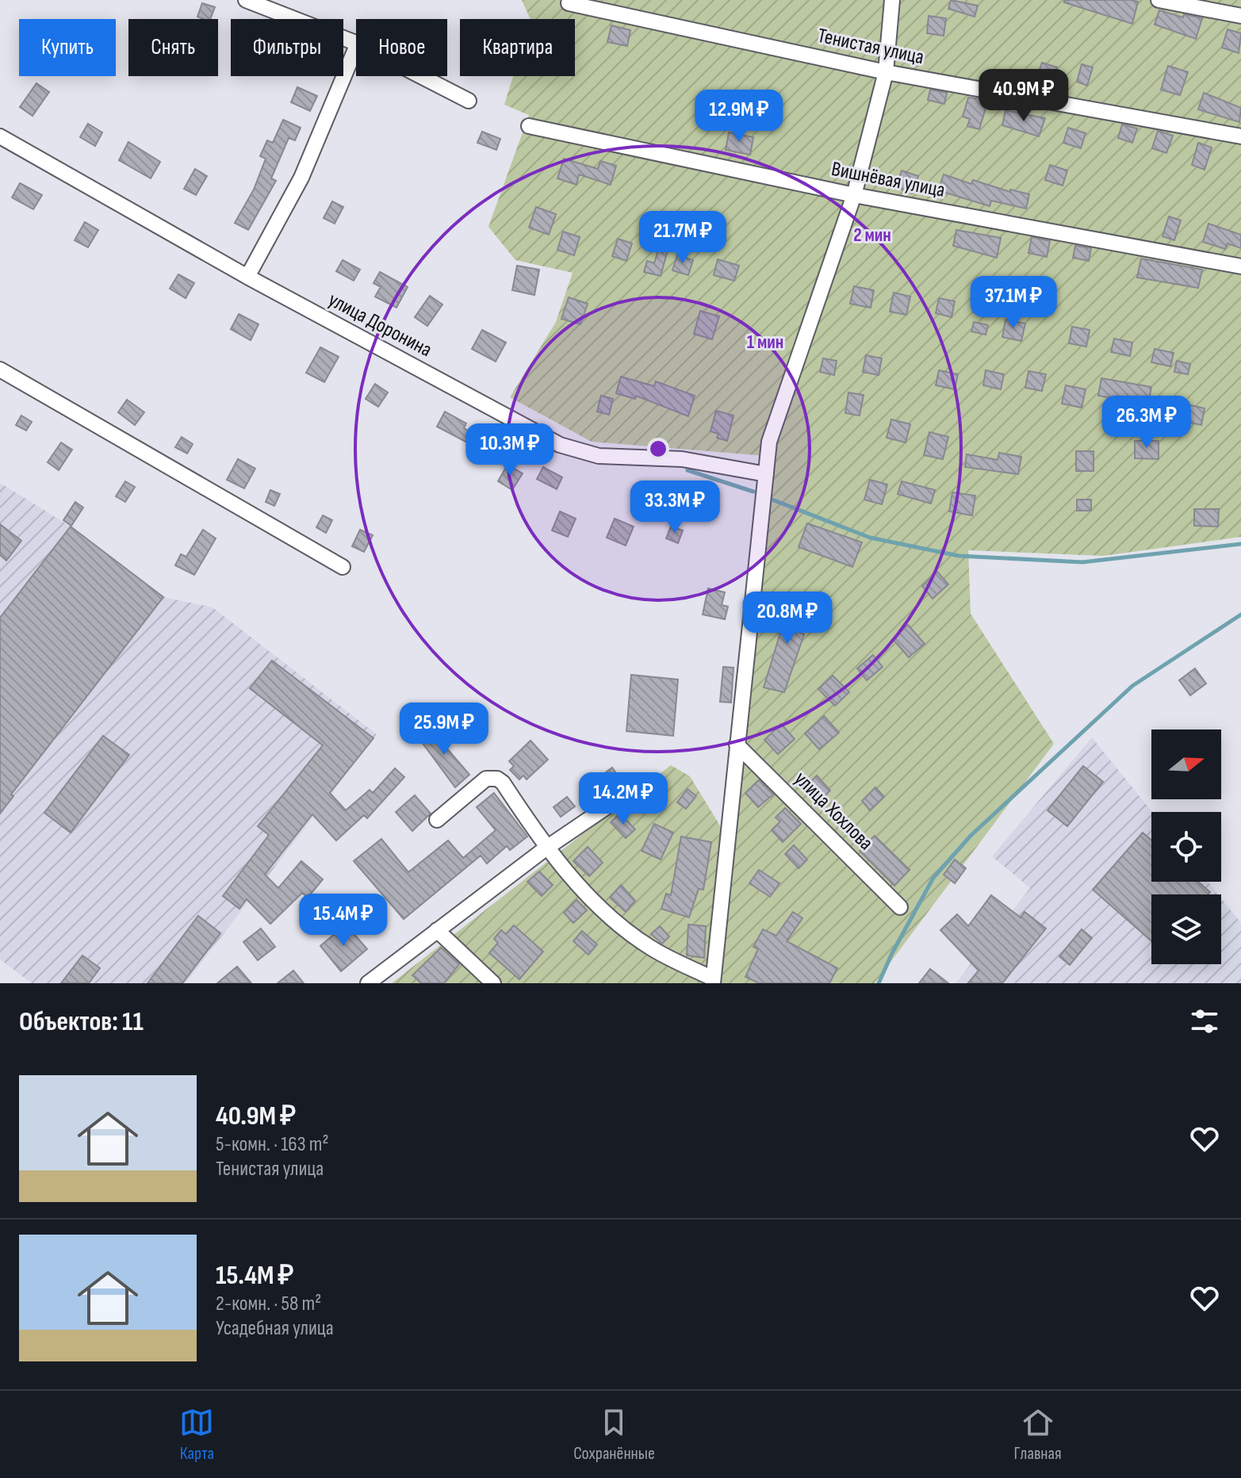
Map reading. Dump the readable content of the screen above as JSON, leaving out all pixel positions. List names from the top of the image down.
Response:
{
  "streets": {
    "street": [
      "Тенистая улица",
      "Вишнёвая улица",
      "улица Доронина",
      "улица Хохлова"
    ]
  },
  "north": "right",
  "page": {
    "chip": [
      "Купить",
      "Снять",
      "Фильтры",
      "Новое",
      "Квартира"
    ],
    "price": [
      "40.9M ₽",
      "12.9M ₽",
      "21.7M ₽",
      "37.1M ₽",
      "26.3M ₽",
      "10.3M ₽",
      "33.3M ₽",
      "20.8M ₽",
      "25.9M ₽",
      "14.2M ₽",
      "15.4M ₽"
    ],
    "heading": "Объектов: 11",
    "list": [
      {
        "name": "40.9M ₽",
        "note": "5-комн. · 163 m² · Тенистая улица"
      },
      {
        "name": "15.4M ₽",
        "note": "2-комн. · 58 m² · Усадебная улица"
      }
    ],
    "tabs": ["Карта", "Сохранённые", "Главная"]
  },
  "rings": ["2 мин", "1 мин"]
}
